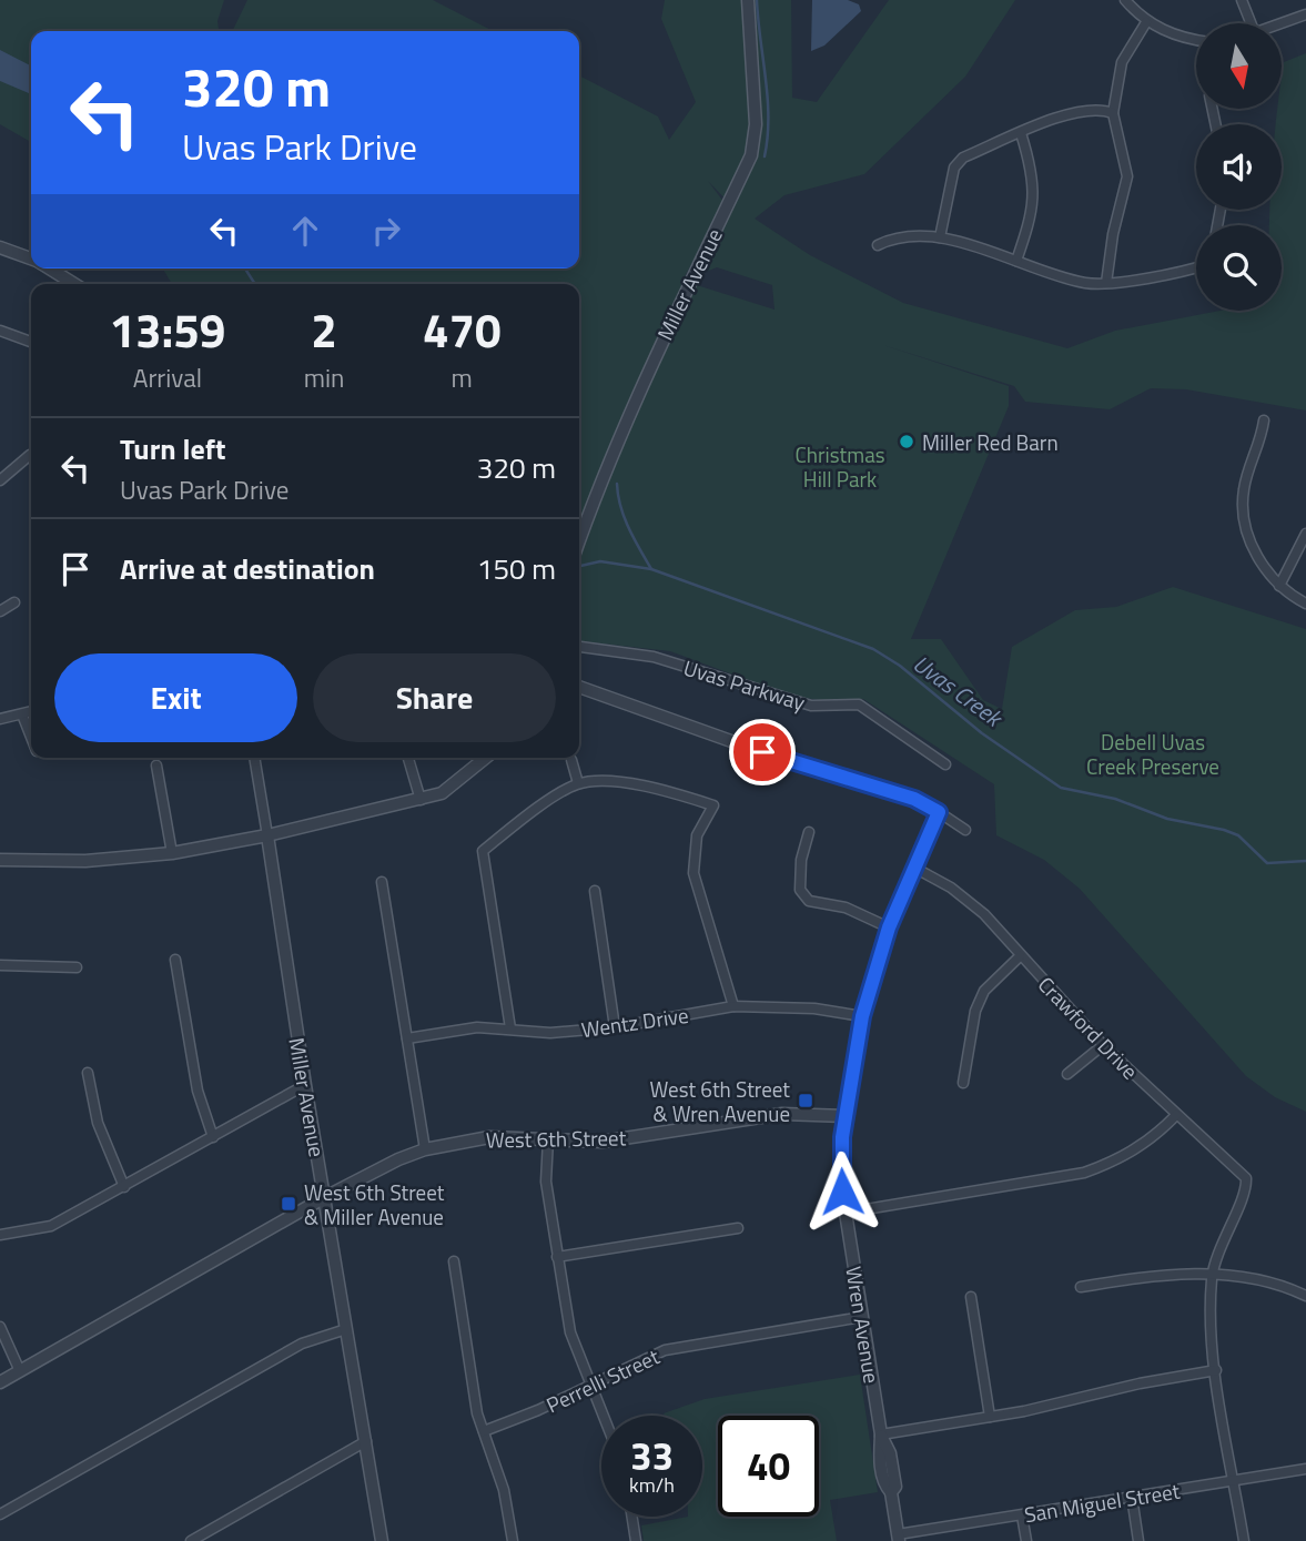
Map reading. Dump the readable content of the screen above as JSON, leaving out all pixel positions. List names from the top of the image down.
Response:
{
  "streets": {
    "street": [
      "Miller Avenue",
      "Uvas Parkway",
      "Wentz Drive",
      "Crawford Drive",
      "West 6th Street",
      "Wren Avenue",
      "Perrelli Street",
      "San Miguel Street"
    ]
  },
  "crossings": [
    ["Miller Avenue", "West 6th Street"],
    ["Wentz Drive", "Wren Avenue"],
    ["Crawford Drive", "Wren Avenue"],
    ["West 6th Street", "Wren Avenue"],
    ["Wren Avenue", "Perrelli Street"],
    ["Wren Avenue", "San Miguel Street"]
  ],
  "water": ["Uvas Creek"],
  "parks": ["Christmas Hill Park", "Debell Uvas Creek Preserve"],
  "places": {
    "other": ["Miller Red Barn"],
    "transit": ["West 6th Street & Wren Avenue", "West 6th Street & Miller Avenue"]
  },
  "north": "bottom",
  "page": {
    "turn": ["320 m", "Uvas Park Drive"],
    "eta": [
      "13:59",
      "Arrival",
      "2",
      "min",
      "470",
      "m"
    ],
    "list": [
      {
        "name": "Turn left",
        "note": "Uvas Park Drive",
        "value": "320 m"
      },
      {
        "name": "Arrive at destination",
        "value": "150 m"
      }
    ],
    "buttons": ["Exit", "Share"],
    "speed": "33 km/h",
    "limit": "40"
  }
}
